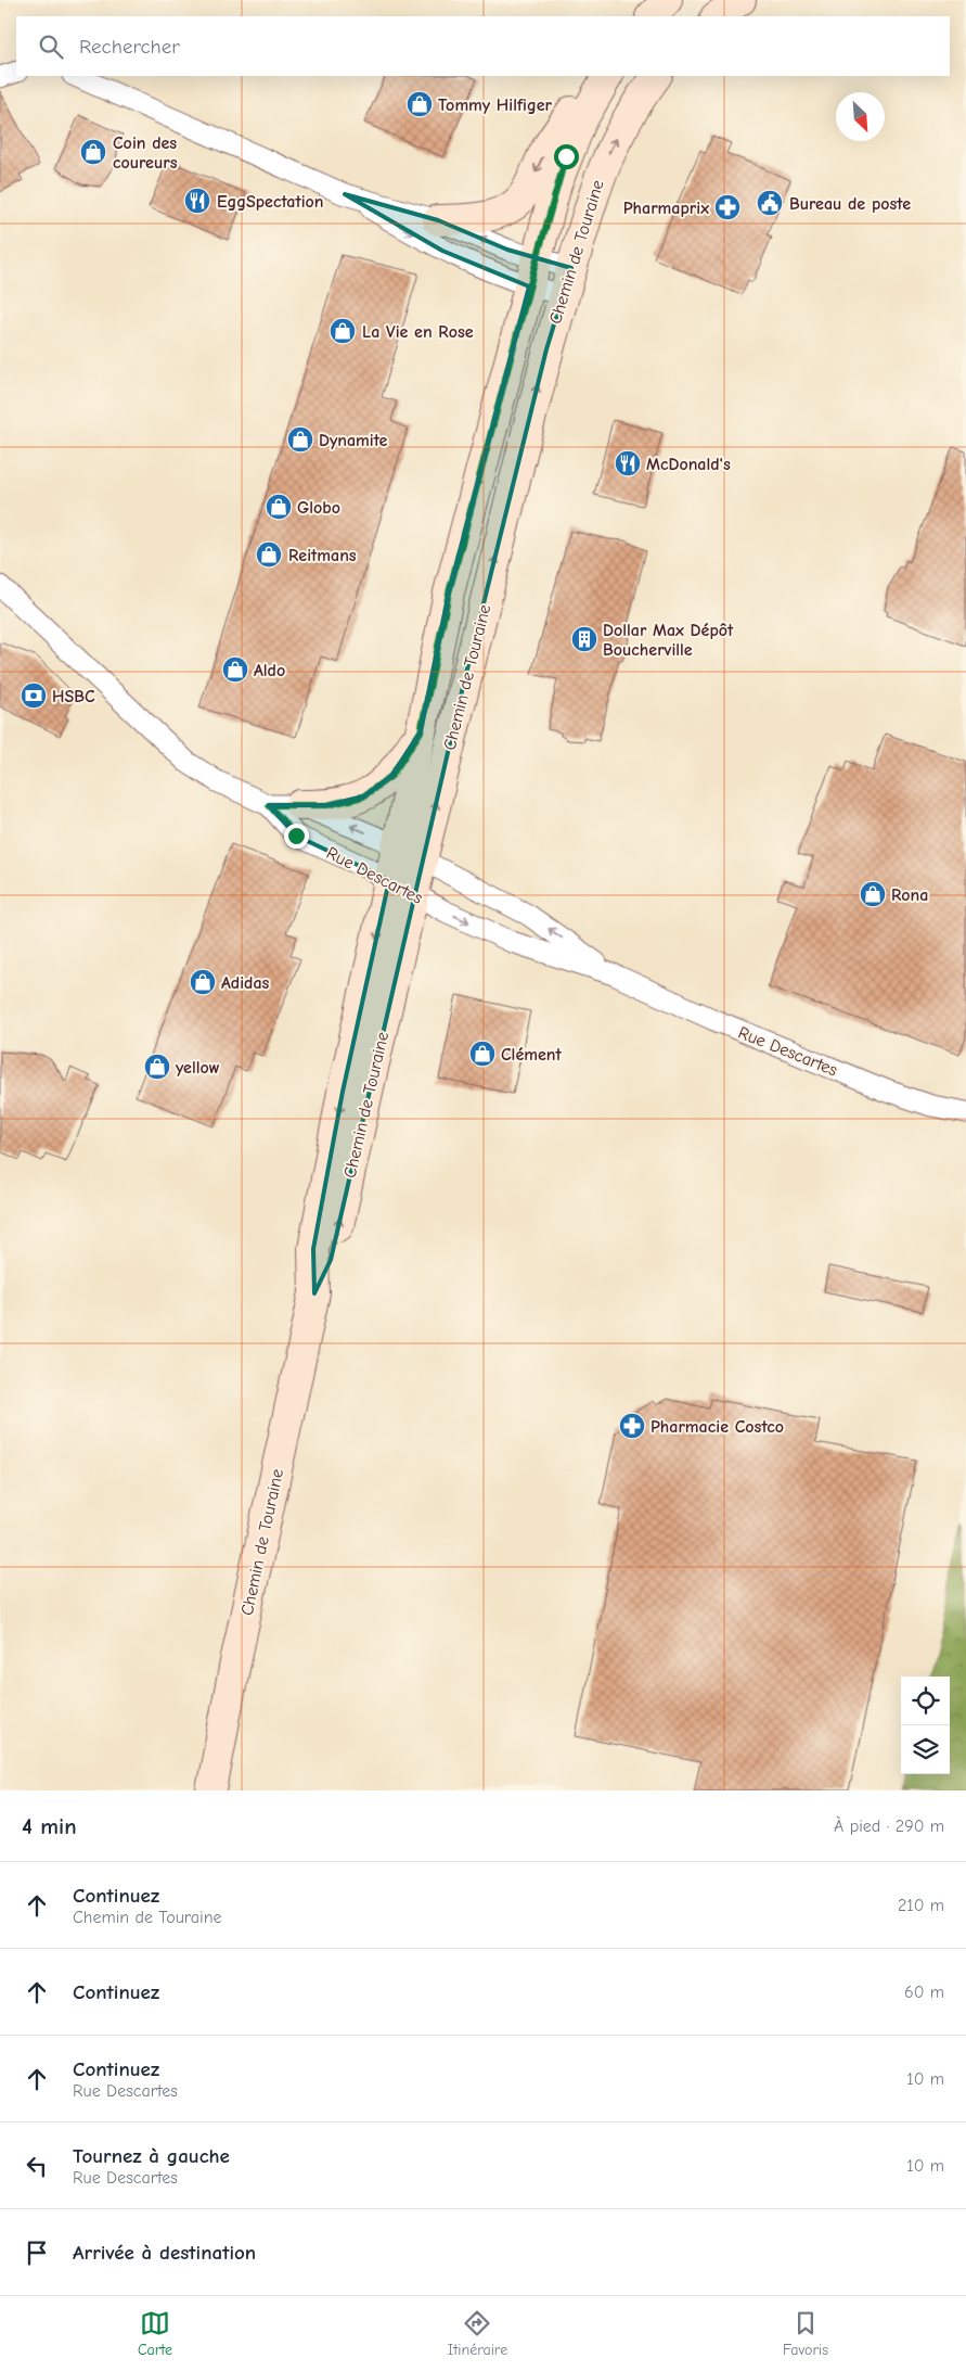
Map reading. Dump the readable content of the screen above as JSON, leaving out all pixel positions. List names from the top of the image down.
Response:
{
  "streets": {
    "street": ["Chemin de Touraine", "Rue Descartes"]
  },
  "crossings": [
    ["Chemin de Touraine", "Rue Descartes"]
  ],
  "places": {
    "shop": [
      "Tommy Hilfiger",
      "Coin des coureurs",
      "La Vie en Rose",
      "Dynamite",
      "Globo",
      "Reitmans",
      "Aldo",
      "Rona",
      "Adidas",
      "Clément",
      "yellow"
    ],
    "restaurant": ["EggSpectation", "McDonald's"],
    "public building": ["Bureau de poste"],
    "pharmacy": ["Pharmaprix", "Pharmacie Costco"],
    "building": ["Dollar Max Dépôt Boucherville"],
    "bank": ["HSBC"]
  },
  "north": "bottom right",
  "page": {
    "search": "Rechercher",
    "heading": ["4 min", "À pied · 290 m"],
    "list": [
      ["Continuez", "Chemin de Touraine", "210 m"],
      ["Continuez", "60 m"],
      ["Continuez", "Rue Descartes", "10 m"],
      ["Tournez à gauche", "Rue Descartes", "10 m"],
      "Arrivée à destination"
    ],
    "nav": ["Carte", "Itinéraire", "Favoris"]
  }
}
